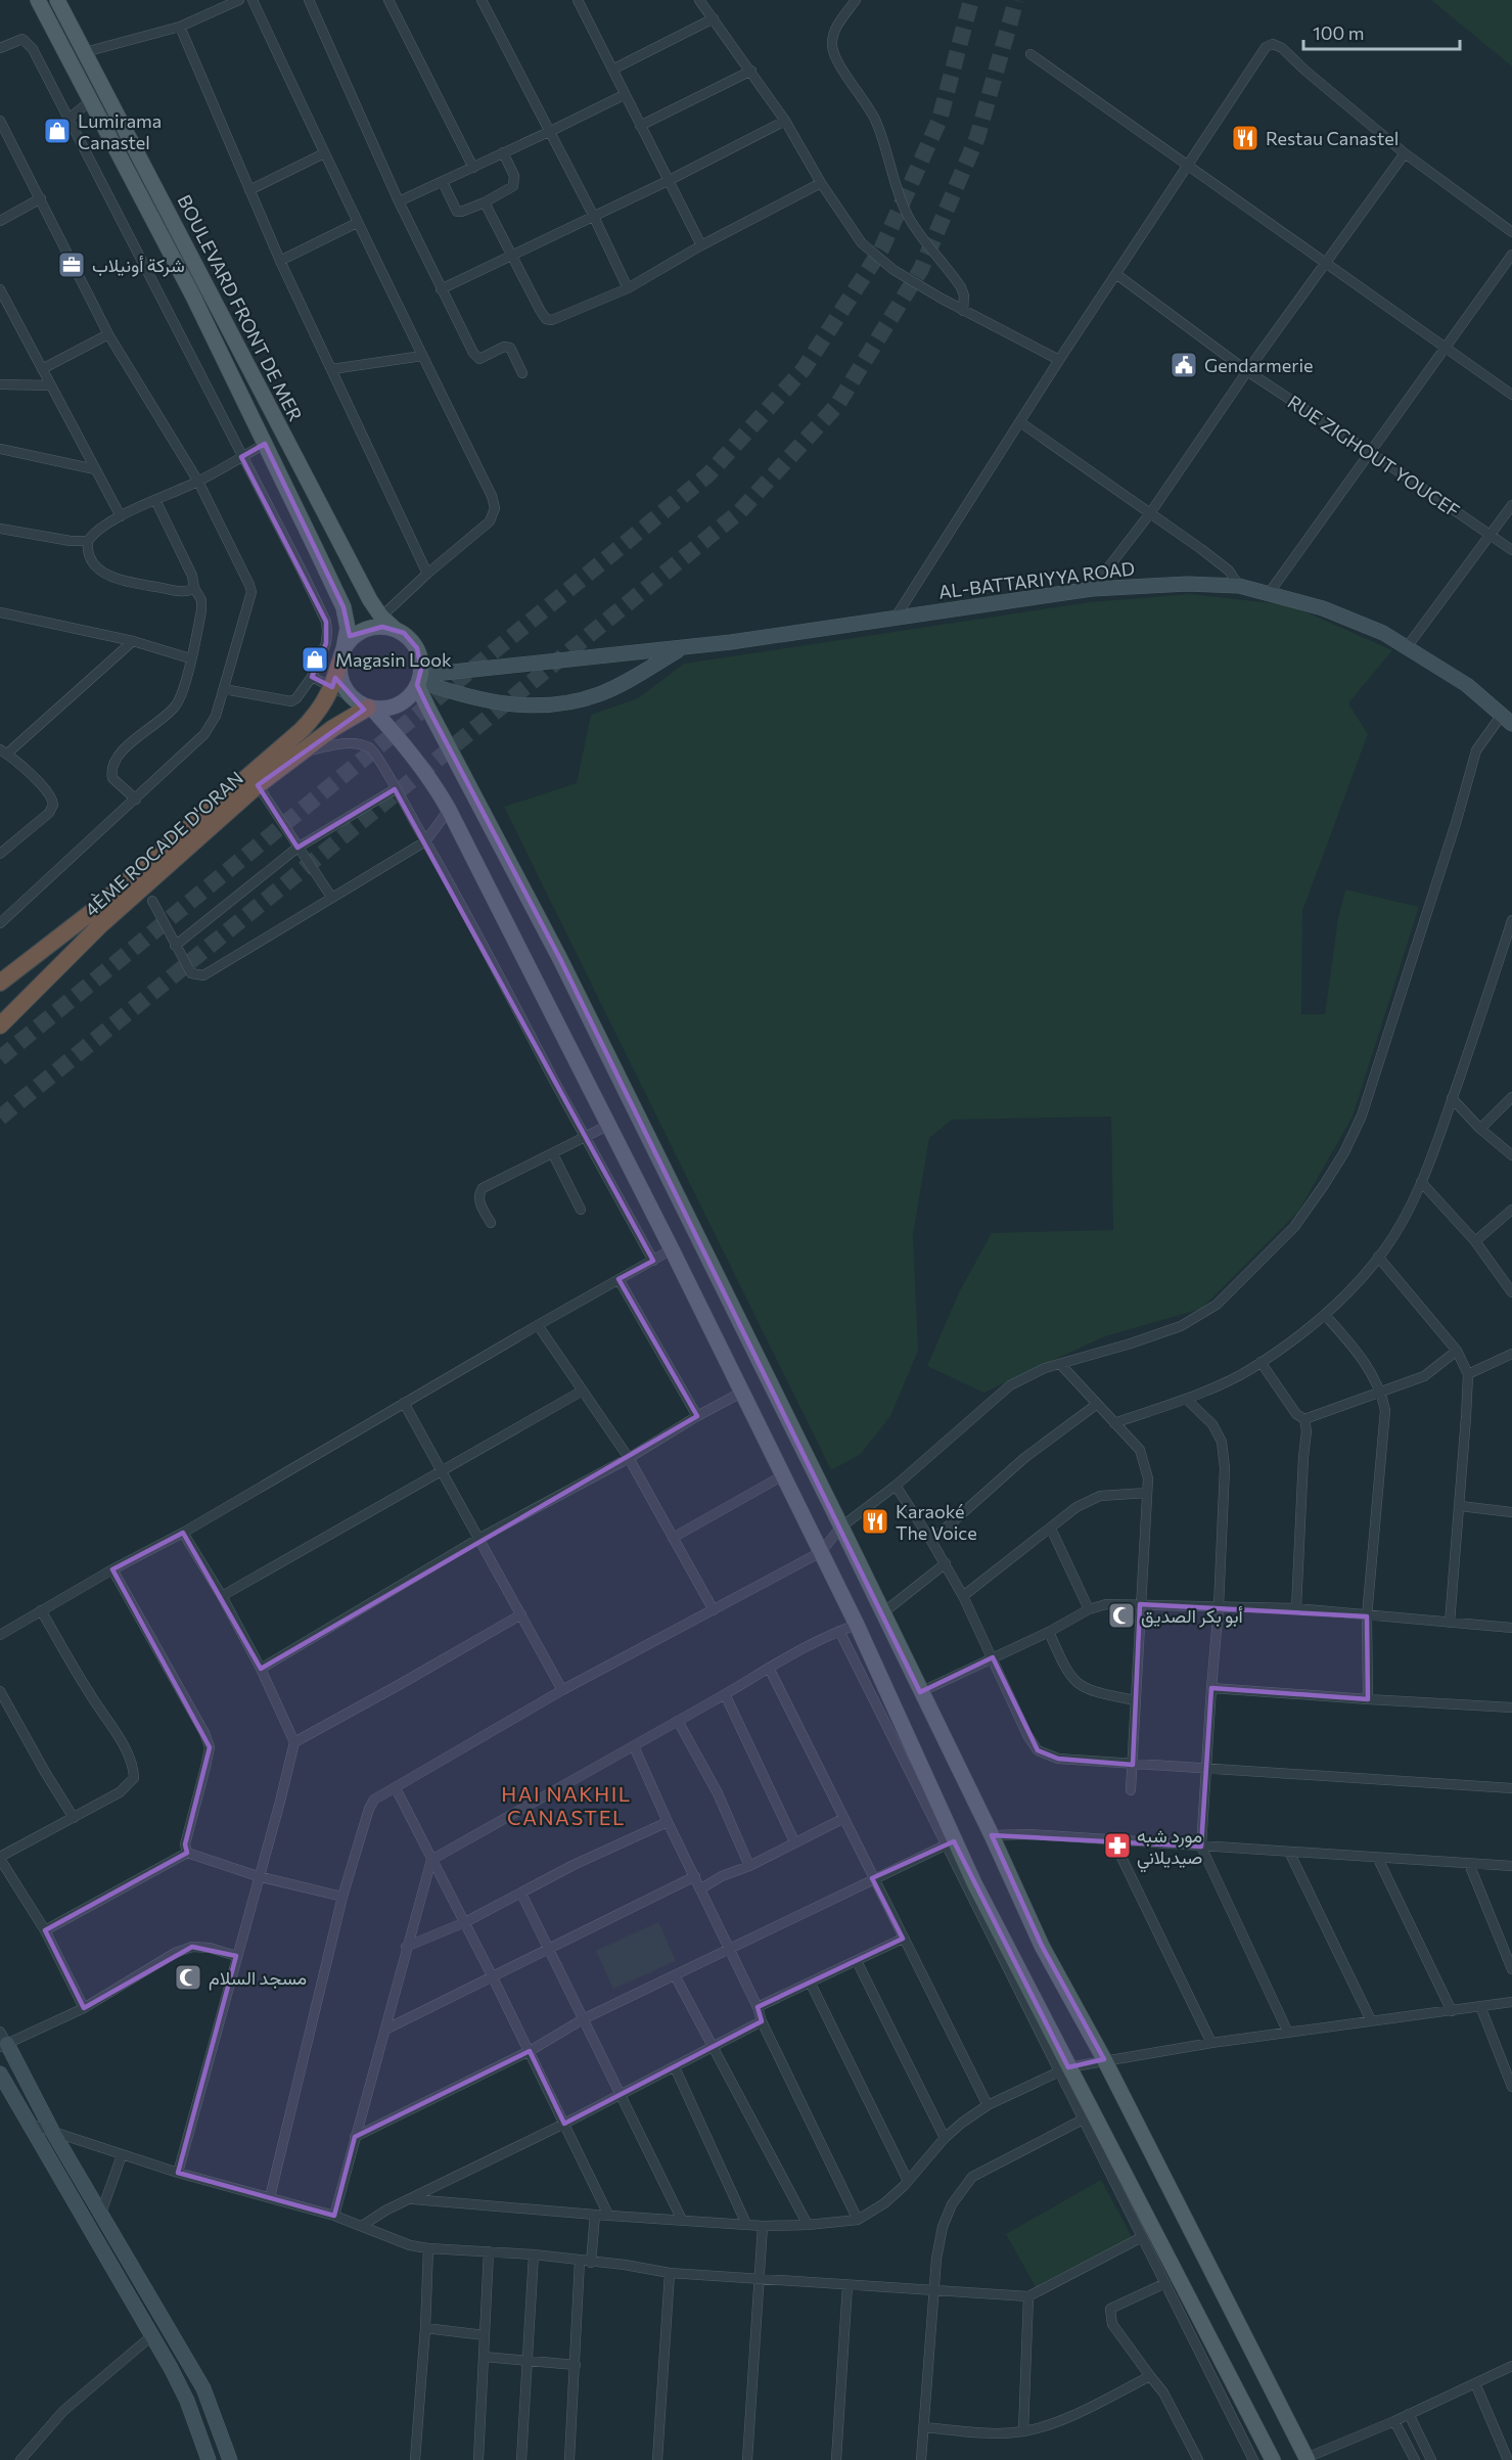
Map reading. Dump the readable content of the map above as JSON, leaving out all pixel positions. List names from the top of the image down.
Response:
{
  "streets": {
    "highway": ["4ÈME ROCADE D'ORAN"],
    "main road": ["BOULEVARD FRONT DE MER", "AL-BATTARIYYA ROAD"],
    "street": ["RUE ZIGHOUT YOUCEF"]
  },
  "crossings": [
    ["BOULEVARD FRONT DE MER", "AL-BATTARIYYA ROAD"],
    ["BOULEVARD FRONT DE MER", "4ÈME ROCADE D'ORAN"],
    ["AL-BATTARIYYA ROAD", "4ÈME ROCADE D'ORAN"]
  ],
  "districts": ["HAI NAKHIL CANASTEL"],
  "places": {
    "shop": ["Lumirama Canastel", "Magasin Look"],
    "restaurant": ["Restau Canastel", "Karaoké The Voice"],
    "office": ["شركة أونيلاب"],
    "public building": ["Gendarmerie"],
    "mosque": ["أبو بكر الصديق", "مسجد السلام"],
    "pharmacy": ["مورد شبه صيديلاني"]
  },
  "scale_bar": "100 m"
}
